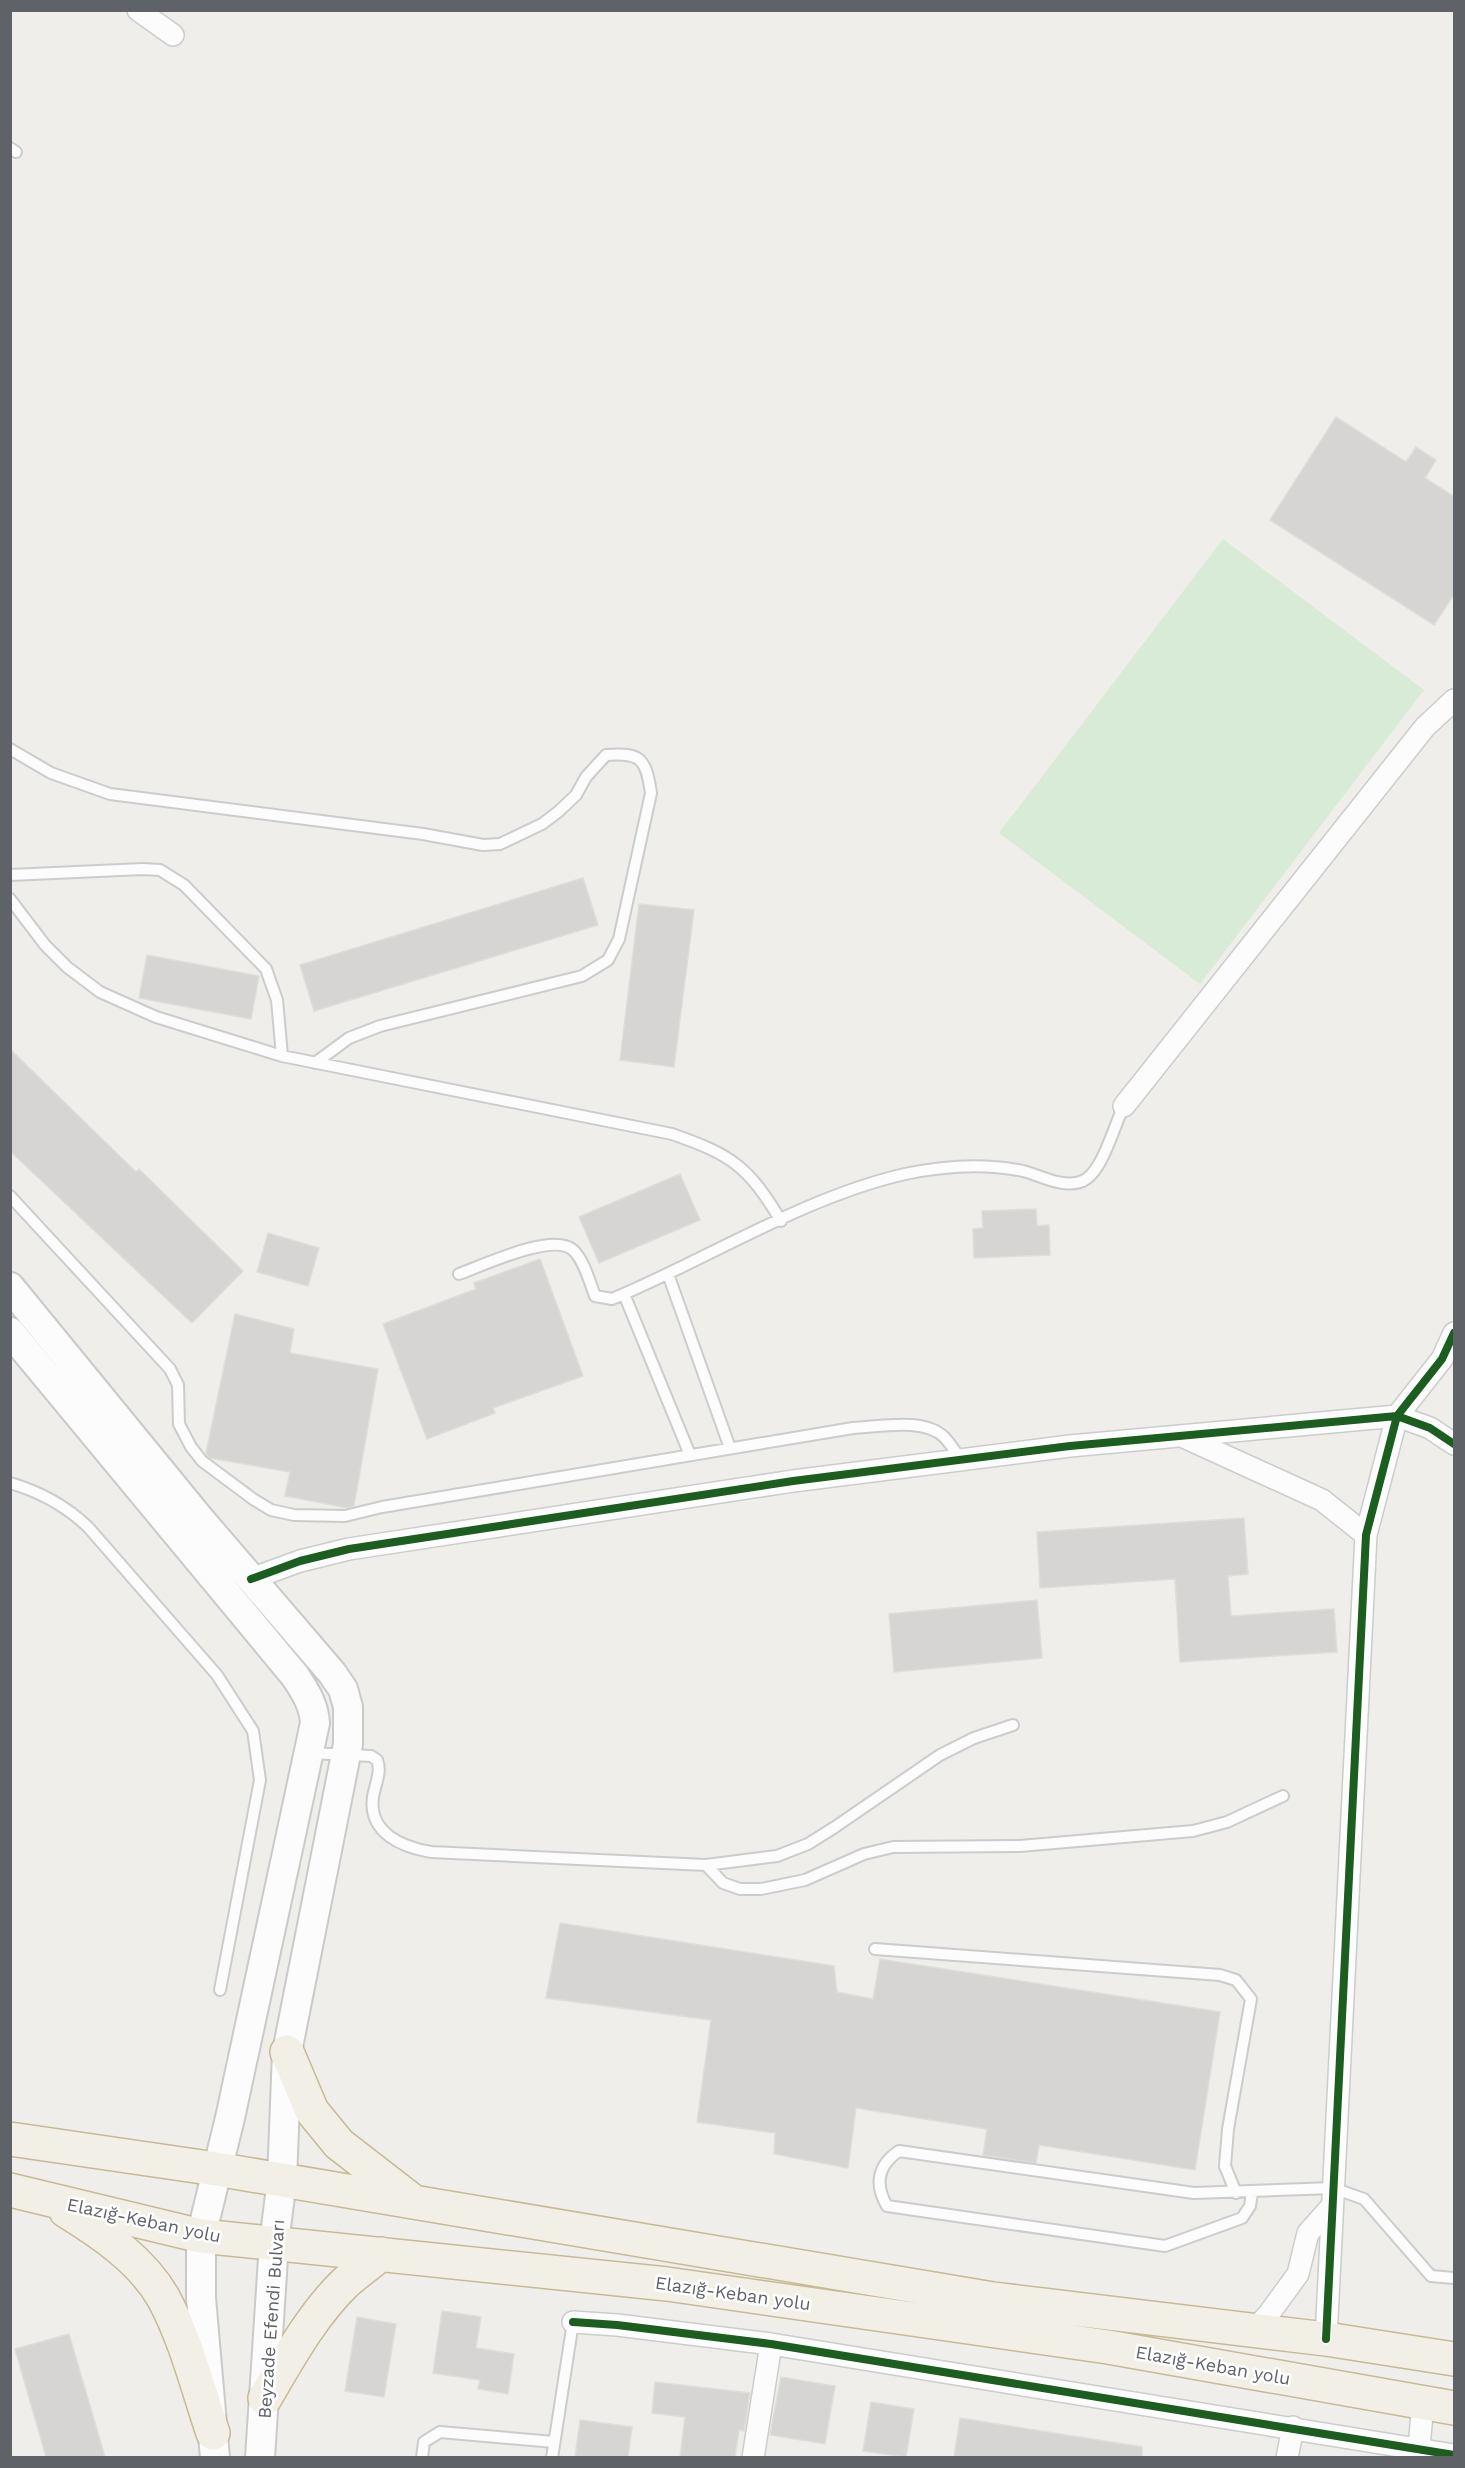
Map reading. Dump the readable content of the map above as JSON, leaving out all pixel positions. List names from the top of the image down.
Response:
{
  "streets": {
    "highway": ["Elazığ-Keban yolu"],
    "main road": ["Beyzade Efendi Bulvarı"]
  },
  "crossings": [
    ["Elazığ-Keban yolu", "Beyzade Efendi Bulvarı"]
  ]
}
